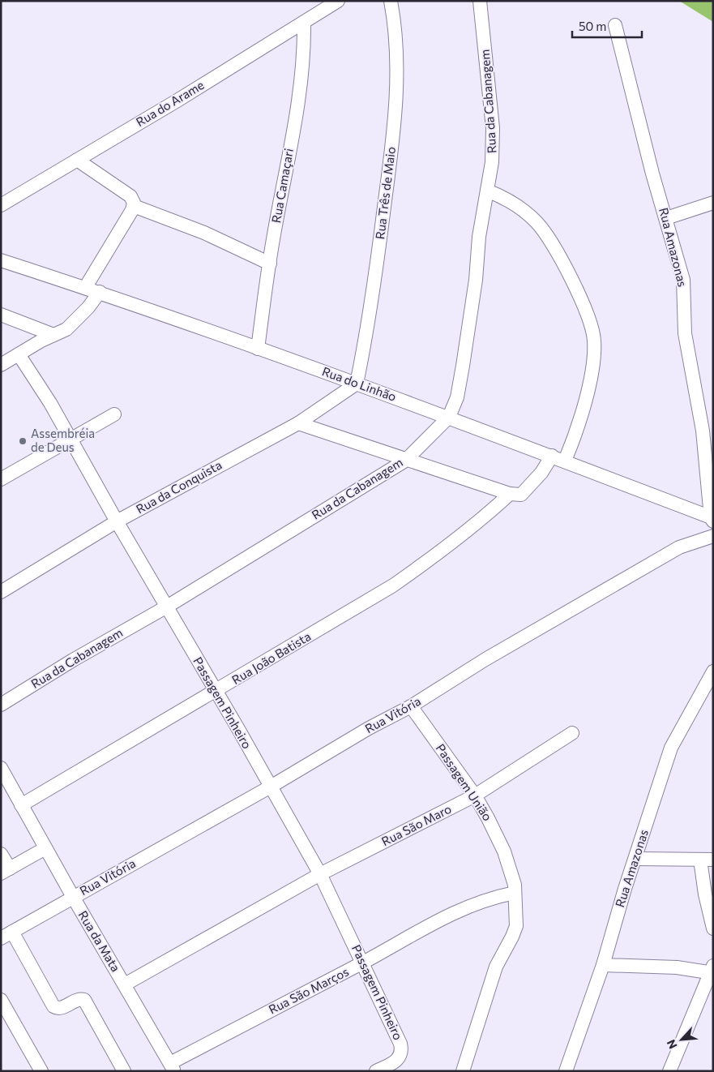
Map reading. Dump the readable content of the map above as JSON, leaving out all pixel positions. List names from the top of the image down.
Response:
{
  "streets": {
    "street": [
      "Rua da Cabanagem",
      "Rua do Arame",
      "Rua Camaçari",
      "Rua Três de Maio",
      "Rua Amazonas",
      "Rua do Linhão",
      "Rua da Conquista",
      "Rua João Batista",
      "Passagem Pinheiro",
      "Rua Vitória",
      "Passagem União",
      "Rua São Maro",
      "Rua da Mata",
      "Rua São Marços"
    ]
  },
  "crossings": [
    ["Rua da Cabanagem", "Rua do Linhão"],
    ["Rua da Cabanagem", "Passagem Pinheiro"],
    ["Rua do Arame", "Rua Camaçari"],
    ["Rua Camaçari", "Rua do Linhão"],
    ["Rua Três de Maio", "Rua do Linhão"],
    ["Rua Três de Maio", "Rua da Conquista"],
    ["Rua Amazonas", "Rua do Linhão"],
    ["Rua do Linhão", "Rua da Conquista"],
    ["Rua do Linhão", "Rua João Batista"],
    ["Rua da Conquista", "Passagem Pinheiro"],
    ["Rua João Batista", "Passagem Pinheiro"],
    ["Rua João Batista", "Rua da Mata"],
    ["Passagem Pinheiro", "Rua Vitória"],
    ["Passagem Pinheiro", "Rua São Maro"],
    ["Passagem Pinheiro", "Rua São Marços"],
    ["Rua Vitória", "Passagem União"],
    ["Rua Vitória", "Rua da Mata"],
    ["Passagem União", "Rua São Maro"],
    ["Passagem União", "Rua São Marços"],
    ["Rua São Maro", "Rua da Mata"],
    ["Rua da Mata", "Rua São Marços"]
  ],
  "places": ["Assembréia de Deus"],
  "scale_bar": "50 m",
  "north": "bottom left"
}
